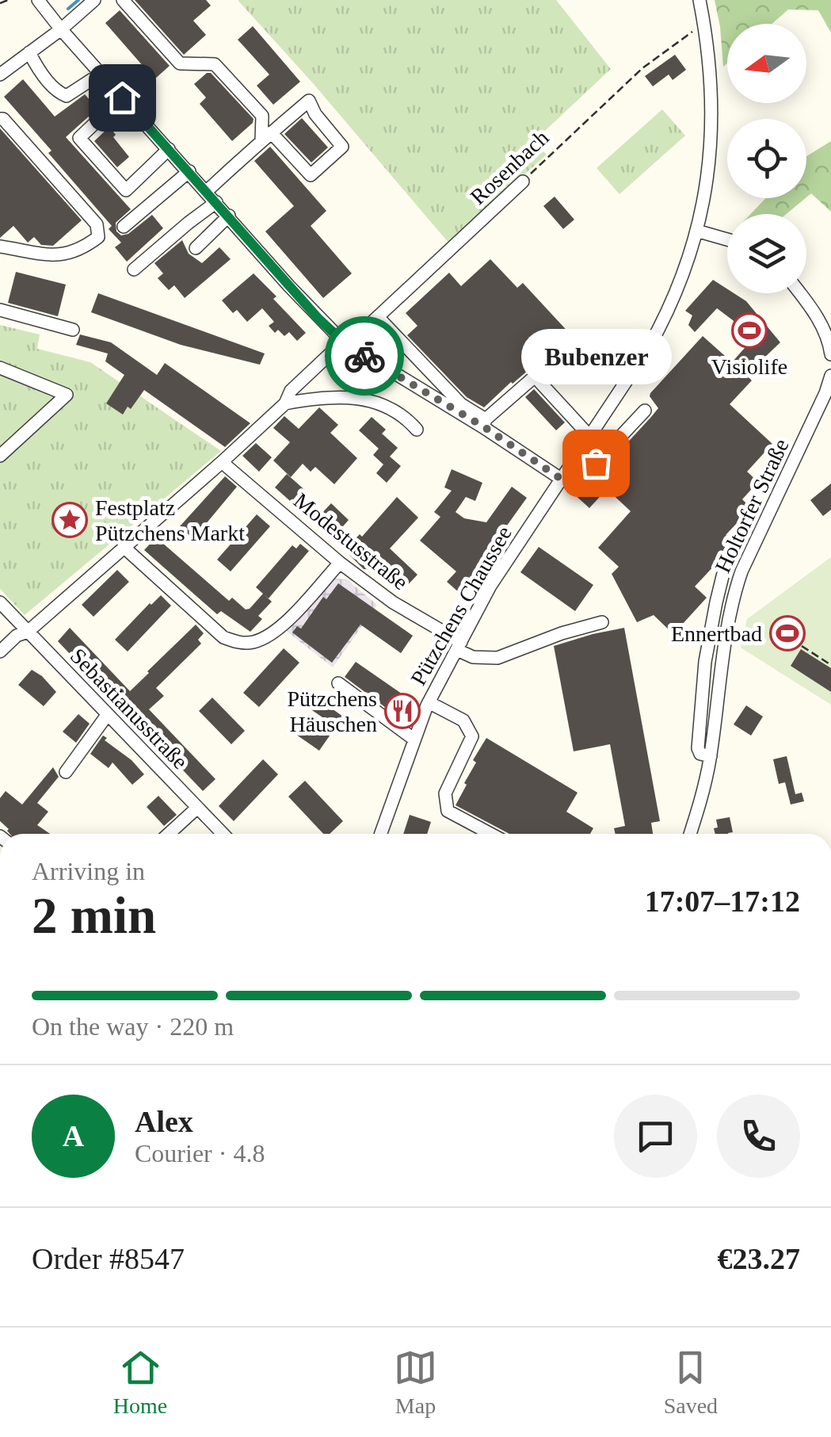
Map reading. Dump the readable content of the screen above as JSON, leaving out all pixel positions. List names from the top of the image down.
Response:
{
  "streets": {
    "street": [
      "Rosenbach",
      "Holtorfer Straße",
      "Modestusstraße",
      "Pützchens Chaussee",
      "Sebastianusstraße"
    ]
  },
  "crossings": [
    ["Rosenbach", "Modestusstraße"],
    ["Rosenbach", "Pützchens Chaussee"],
    ["Rosenbach", "Sebastianusstraße"],
    ["Modestusstraße", "Pützchens Chaussee"]
  ],
  "places": {
    "sports": ["Visiolife", "Ennertbad"],
    "other": ["Bubenzer"],
    "place": ["Festplatz Pützchens Markt"],
    "restaurant": ["Pützchens Häuschen"]
  },
  "north": "left",
  "page": {
    "bubble": "Bubenzer",
    "heading": ["2 min", "Arriving in", "17:07–17:12"],
    "panel": [
      "Alex",
      "Courier · 4.8",
      "Order #8547",
      "€23.27"
    ],
    "bar": "On the way · 220 m",
    "round": "A",
    "tabs": ["Home", "Map", "Saved"]
  }
}
